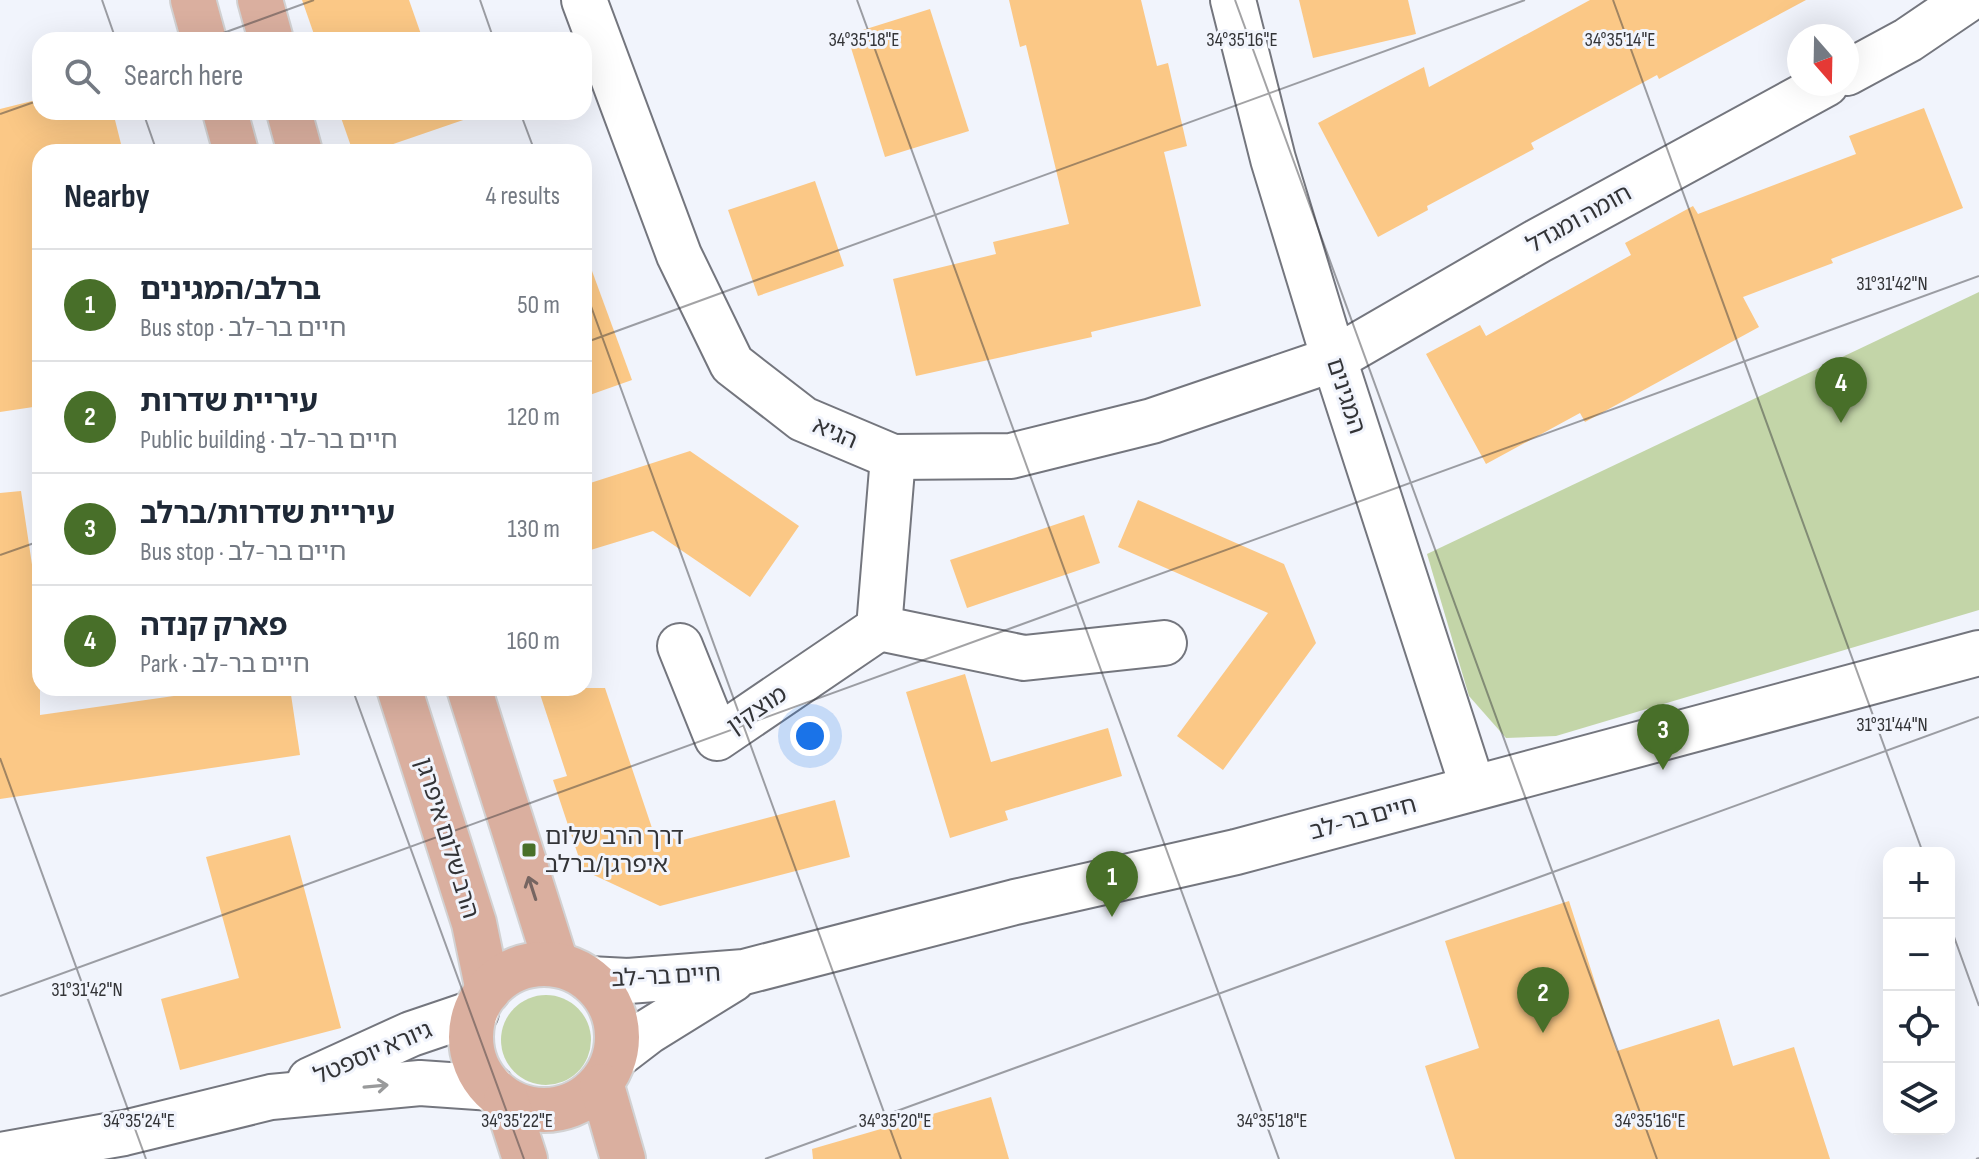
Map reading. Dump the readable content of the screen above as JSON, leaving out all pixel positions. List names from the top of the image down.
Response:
{
  "streets": {
    "main road": ["הרב שלום איפרגן"],
    "street": [
      "חומה ומגדל",
      "המגינים",
      "הגיא",
      "מוצקין",
      "חיים בר-לב",
      "גיורא יוספטל"
    ]
  },
  "crossings": [
    ["חומה ומגדל", "המגינים"],
    ["חומה ומגדל", "הגיא"],
    ["המגינים", "הגיא"],
    ["המגינים", "חיים בר-לב"],
    ["חיים בר-לב", "הרב שלום איפרגן"],
    ["חיים בר-לב", "גיורא יוספטל"],
    ["הרב שלום איפרגן", "גיורא יוספטל"]
  ],
  "places": {
    "transit": ["דרך הרב שלום איפרגן/ברלב"]
  },
  "north": "bottom",
  "page": {
    "search": "Search here",
    "heading": ["Nearby", "4 results"],
    "list": [
      {
        "mark": "1",
        "name": "ברלב/המגינים",
        "note": "Bus stop · חיים בר-לב",
        "value": "50 m"
      },
      {
        "mark": "2",
        "name": "עיריית שדרות",
        "note": "Public building · חיים בר-לב",
        "value": "120 m"
      },
      {
        "mark": "3",
        "name": "עיריית שדרות/ברלב",
        "note": "Bus stop · חיים בר-לב",
        "value": "130 m"
      },
      {
        "mark": "4",
        "name": "פארק קנדה",
        "note": "Park · חיים בר-לב",
        "value": "160 m"
      }
    ],
    "pins": [
      "4",
      "3",
      "1",
      "2"
    ],
    "map_buttons": ["+", "−"]
  },
  "coordinates": [
    "34°35'18\"E",
    "34°35'16\"E",
    "34°35'14\"E",
    "31°31'42\"N",
    "31°31'44\"N",
    "34°35'24\"E",
    "34°35'22\"E",
    "34°35'20\"E"
  ]
}
